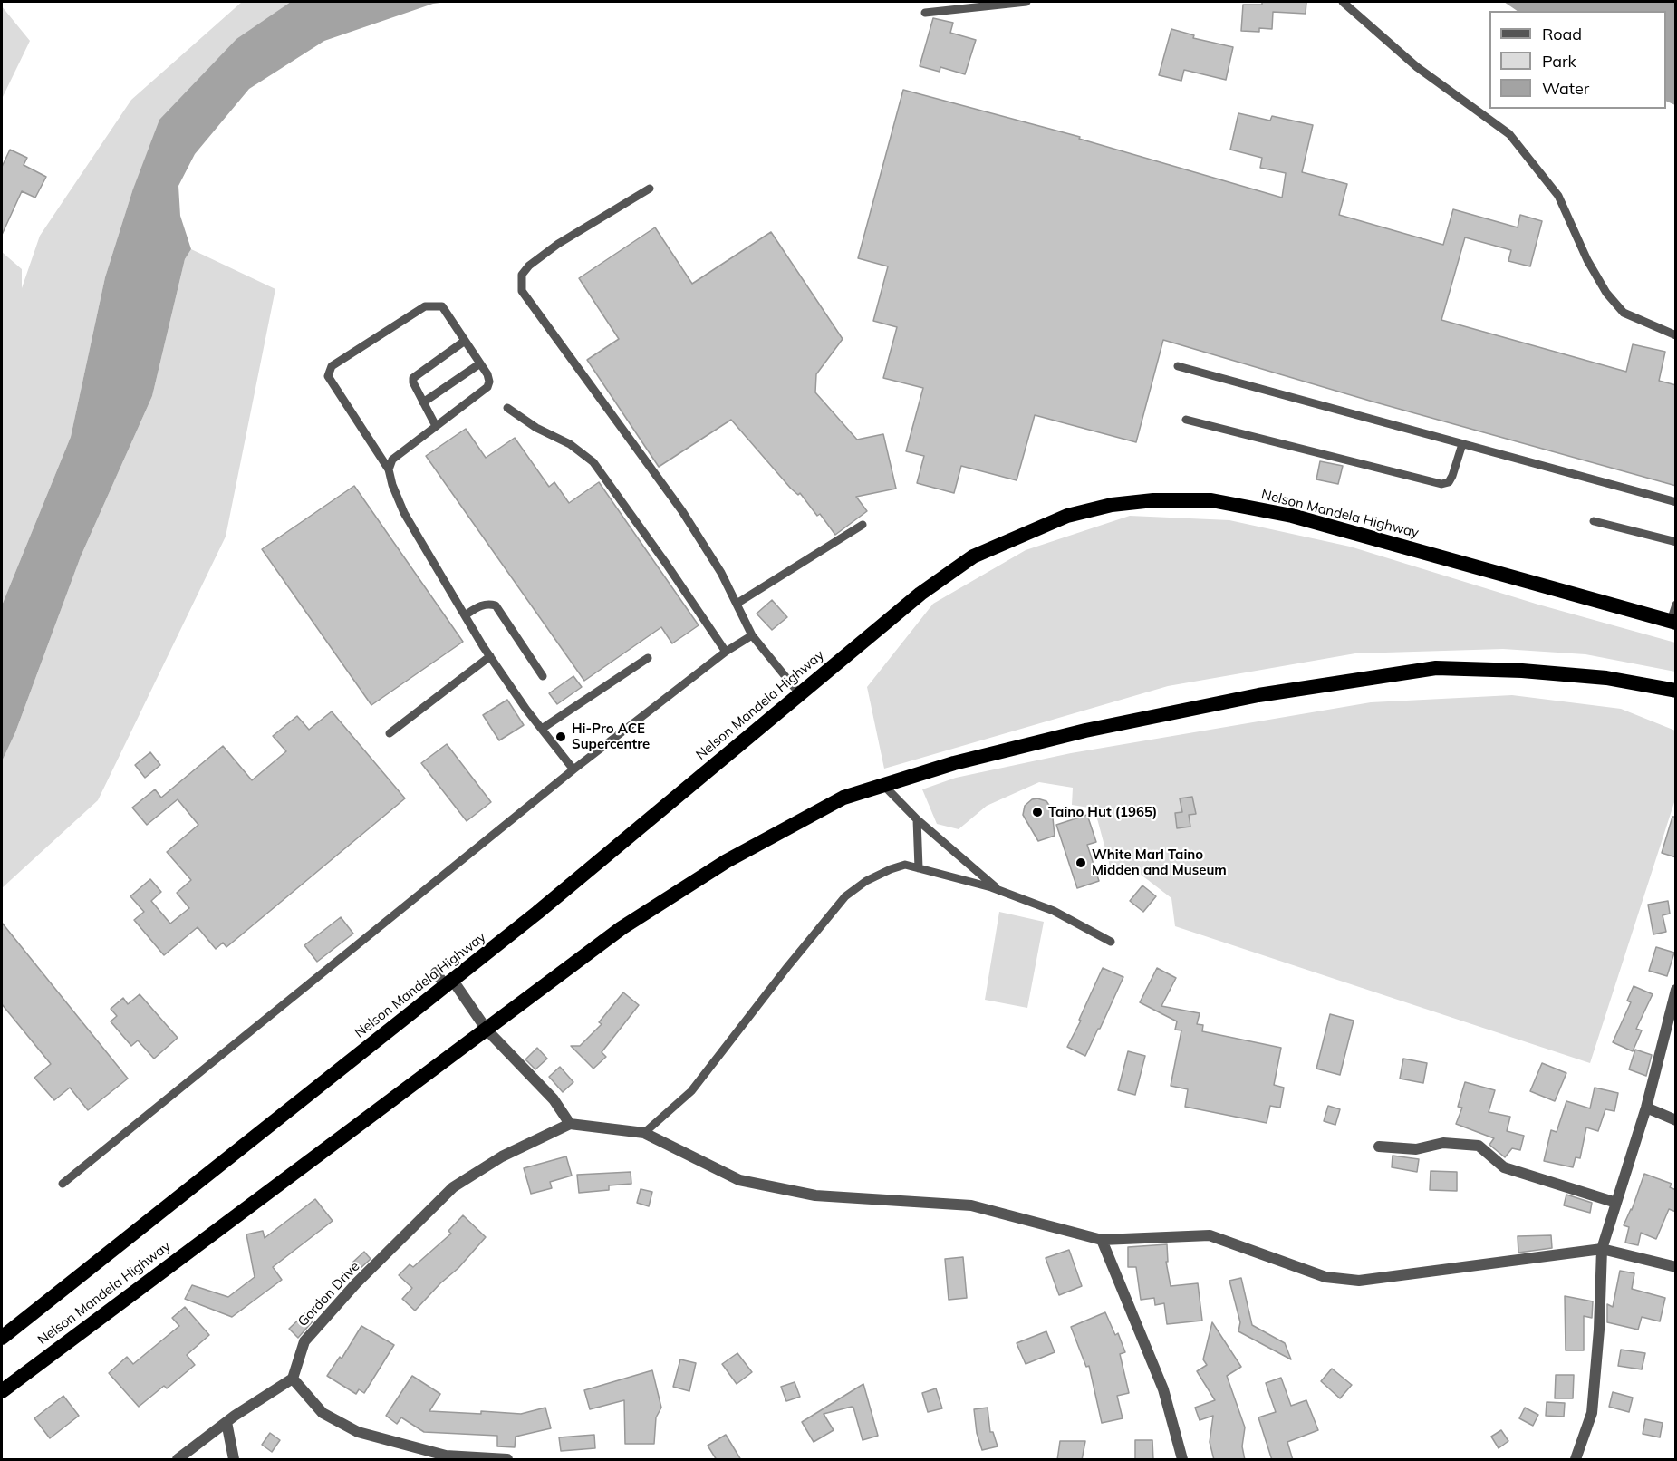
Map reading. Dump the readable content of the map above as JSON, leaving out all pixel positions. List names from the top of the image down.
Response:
{
  "streets": {
    "highway": ["Nelson Mandela Highway"],
    "street": ["Gordon Drive"]
  },
  "places": ["Hi-Pro ACE Supercentre", "Taino Hut (1965)", "White Marl Taino Midden and Museum"],
  "legend": ["Road", "Park", "Water"]
}
